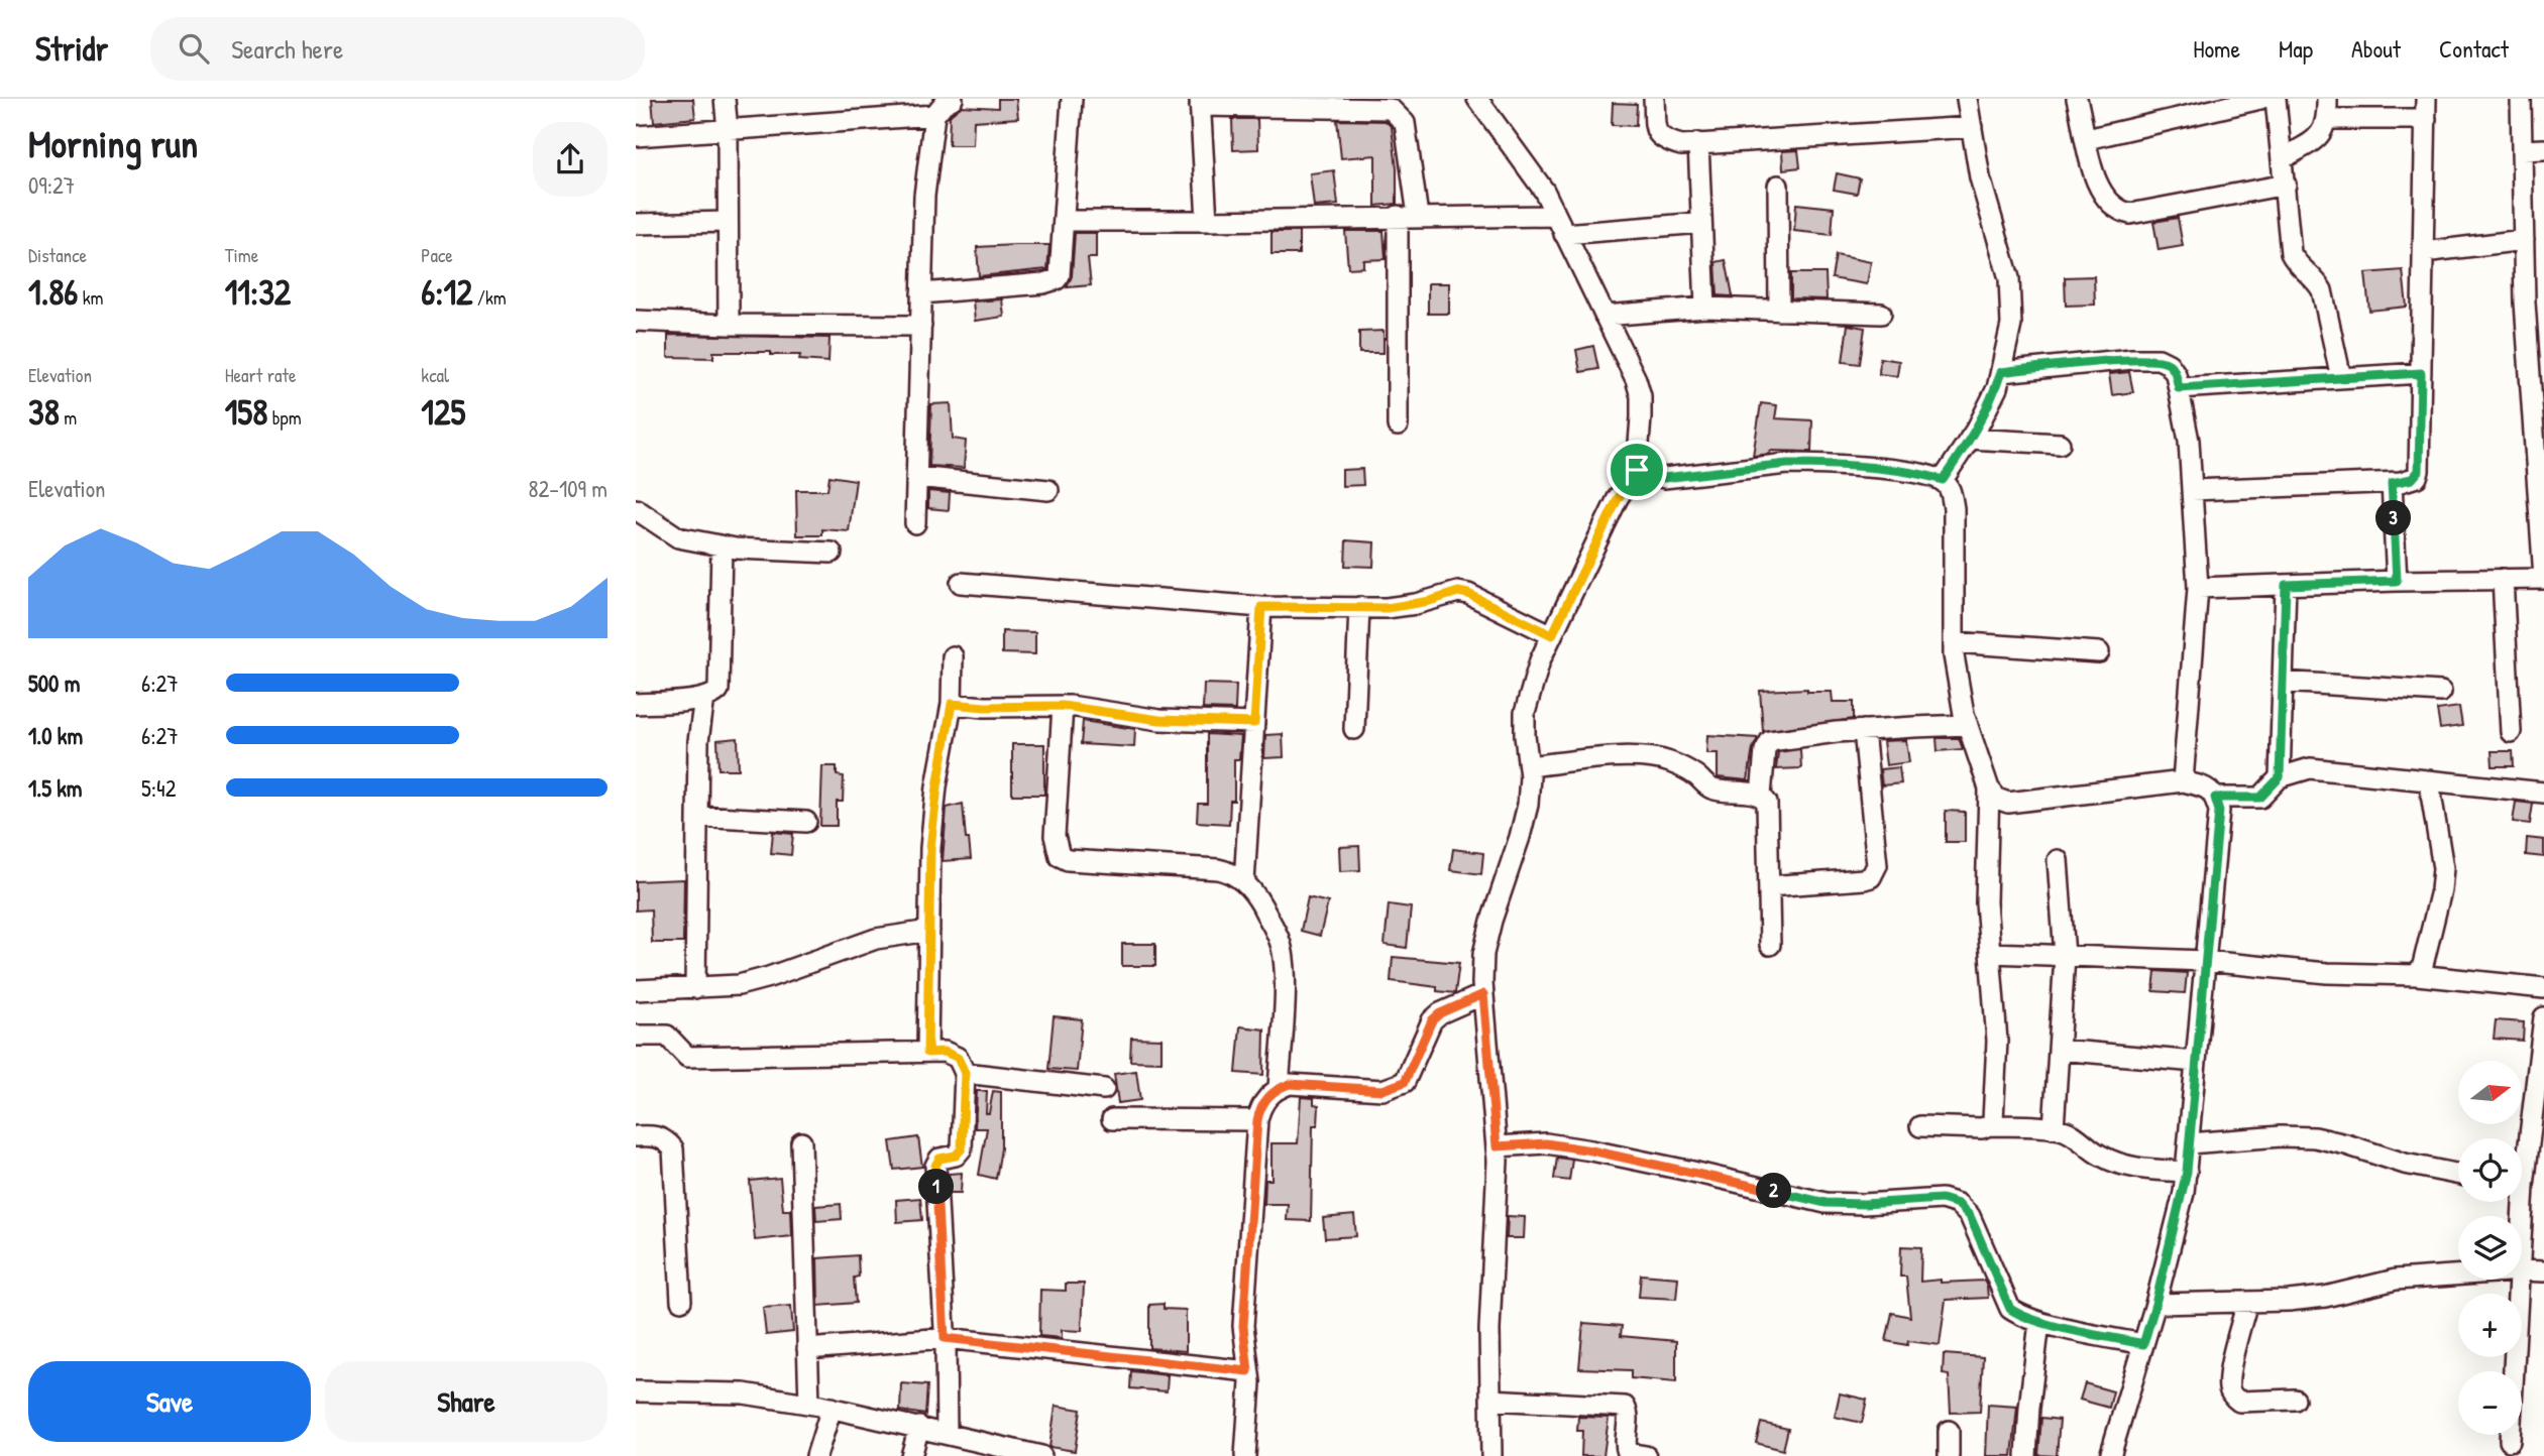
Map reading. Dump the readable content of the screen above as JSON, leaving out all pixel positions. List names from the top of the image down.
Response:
{
  "north": "right",
  "page": {
    "header": "Stridr",
    "search": "Search here",
    "nav": [
      "Home",
      "Map",
      "About",
      "Contact"
    ],
    "heading": ["Morning run", "09:27"],
    "stats": [
      ["Distance", "1.86 km"],
      ["Time", "11:32"],
      ["Pace", "6:12 /km"],
      ["Elevation", "38 m"],
      ["Heart rate", "158 bpm"],
      ["kcal", "125"]
    ],
    "chart": ["Elevation", "82–109 m"],
    "pins": ["3", "1", "2"],
    "list": [
      {
        "name": "500 m",
        "note": "6:27"
      },
      {
        "name": "1.0 km",
        "note": "6:27"
      },
      {
        "name": "1.5 km",
        "note": "5:42"
      }
    ],
    "map_buttons": ["+", "−"],
    "buttons": ["Save", "Share"]
  }
}
